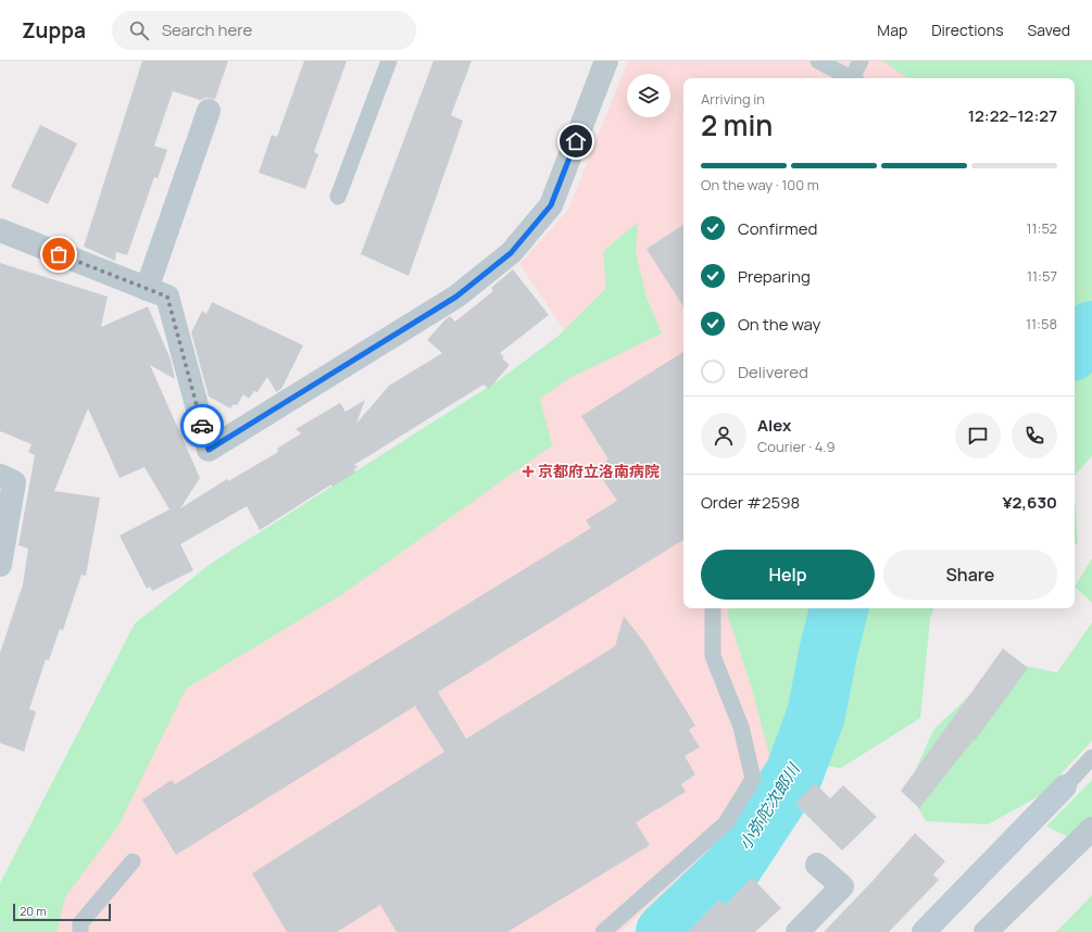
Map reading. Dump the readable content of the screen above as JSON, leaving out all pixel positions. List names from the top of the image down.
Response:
{
  "water": ["小弥陀次郎川"],
  "places": {
    "health": ["京都府立洛南病院"]
  },
  "scale_bar": "20 m",
  "page": {
    "header": "Zuppa",
    "search": "Search here",
    "nav": ["Map", "Directions", "Saved"],
    "heading": ["2 min", "Arriving in", "12:22–12:27"],
    "panel": [
      "Alex",
      "Courier · 4.9",
      "Order #2598",
      "¥2,630"
    ],
    "bar": "On the way · 100 m",
    "list": [
      ["Confirmed", "11:52"],
      ["Preparing", "11:57"],
      ["On the way", "11:58"],
      "Delivered"
    ],
    "buttons": ["Help", "Share"],
    "scale": "20 m"
  }
}
